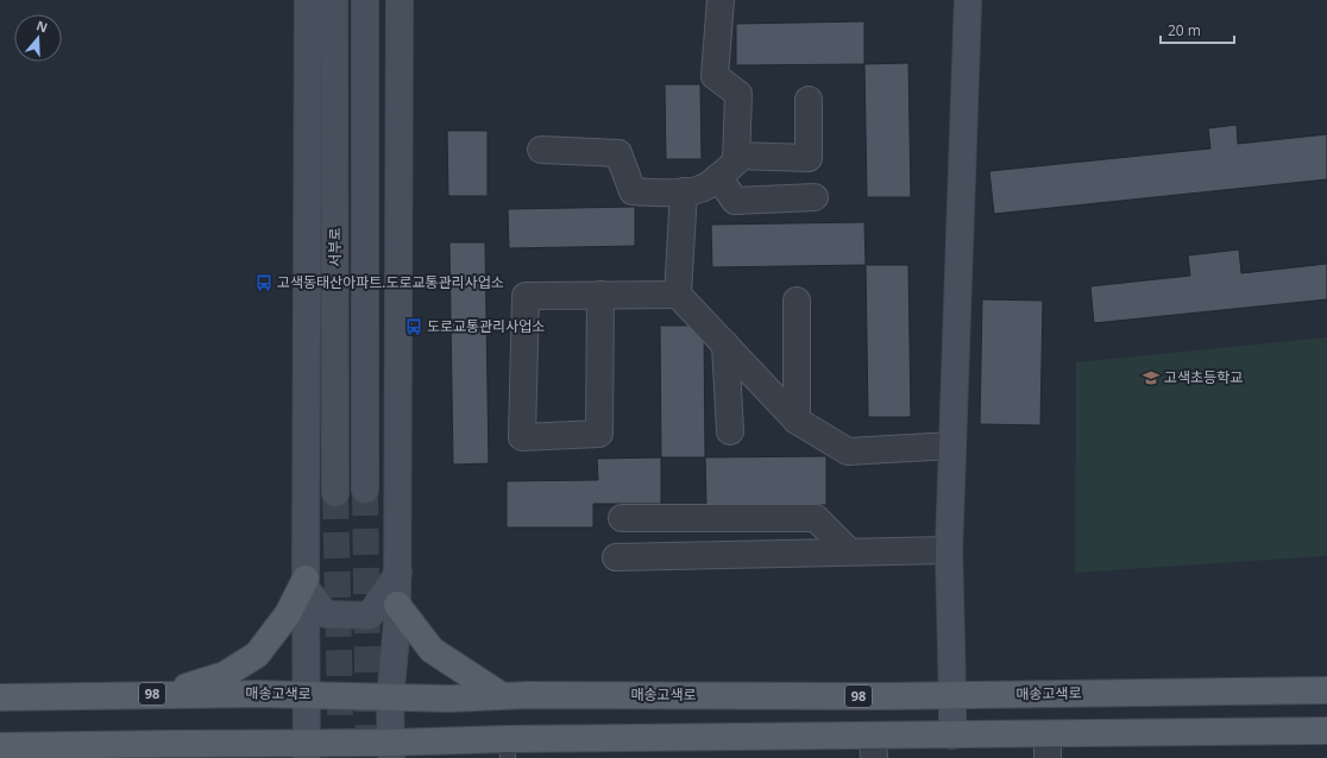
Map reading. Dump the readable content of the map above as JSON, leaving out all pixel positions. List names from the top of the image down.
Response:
{
  "streets": {
    "main road": ["98", "매송고색로"],
    "street": ["서부로"]
  },
  "places": {
    "bus stop": ["고색동태산아파트.도로교통관리사업소", "도로교통관리사업소"],
    "school or university": ["고색초등학교"]
  },
  "scale_bar": "20 m",
  "north": "top"
}
